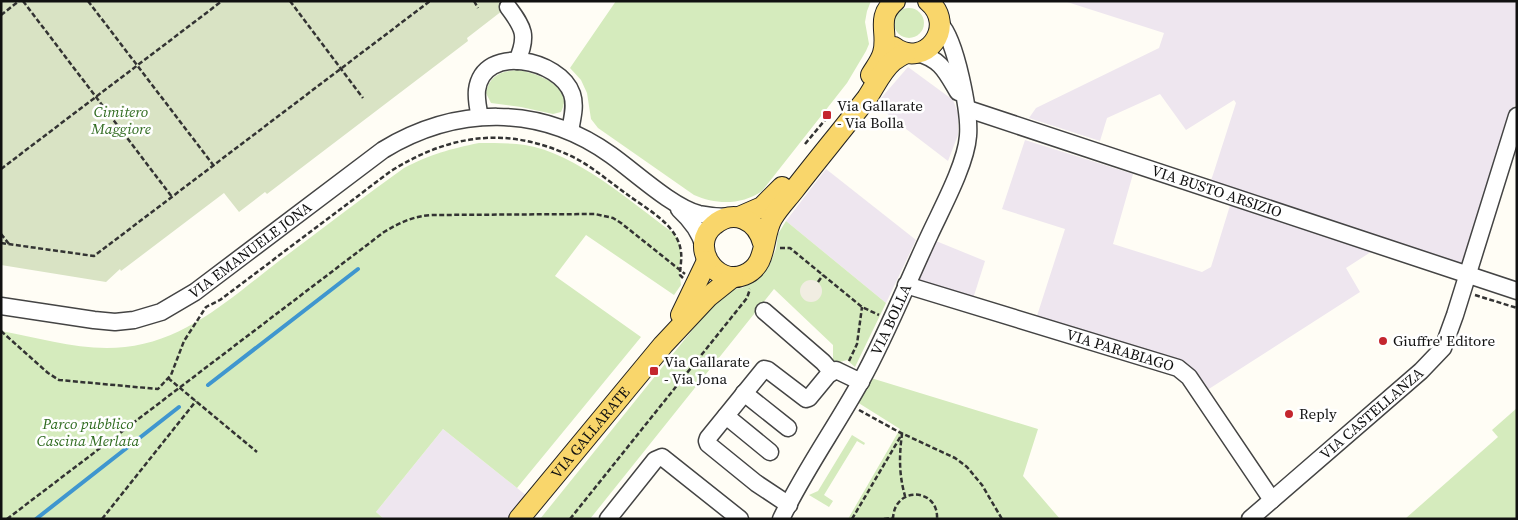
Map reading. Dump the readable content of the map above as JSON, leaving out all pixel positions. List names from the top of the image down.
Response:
{
  "streets": {
    "main road": ["VIA GALLARATE"],
    "street": [
      "VIA BUSTO ARSIZIO",
      "VIA EMANUELE JONA",
      "VIA BOLLA",
      "VIA PARABIAGO",
      "VIA CASTELLANZA"
    ]
  },
  "crossings": [
    ["VIA BUSTO ARSIZIO", "VIA BOLLA"],
    ["VIA BUSTO ARSIZIO", "VIA CASTELLANZA"],
    ["VIA EMANUELE JONA", "VIA GALLARATE"],
    ["VIA BOLLA", "VIA PARABIAGO"],
    ["VIA BOLLA", "VIA GALLARATE"],
    ["VIA PARABIAGO", "VIA CASTELLANZA"]
  ],
  "parks": ["Cimitero Maggiore", "Parco pubblico Cascina Merlata"],
  "places": {
    "transit": ["Via Gallarate - Via Bolla", "Via Gallarate - Via Jona"],
    "other": ["Giuffre' Editore", "Reply"]
  }
}
